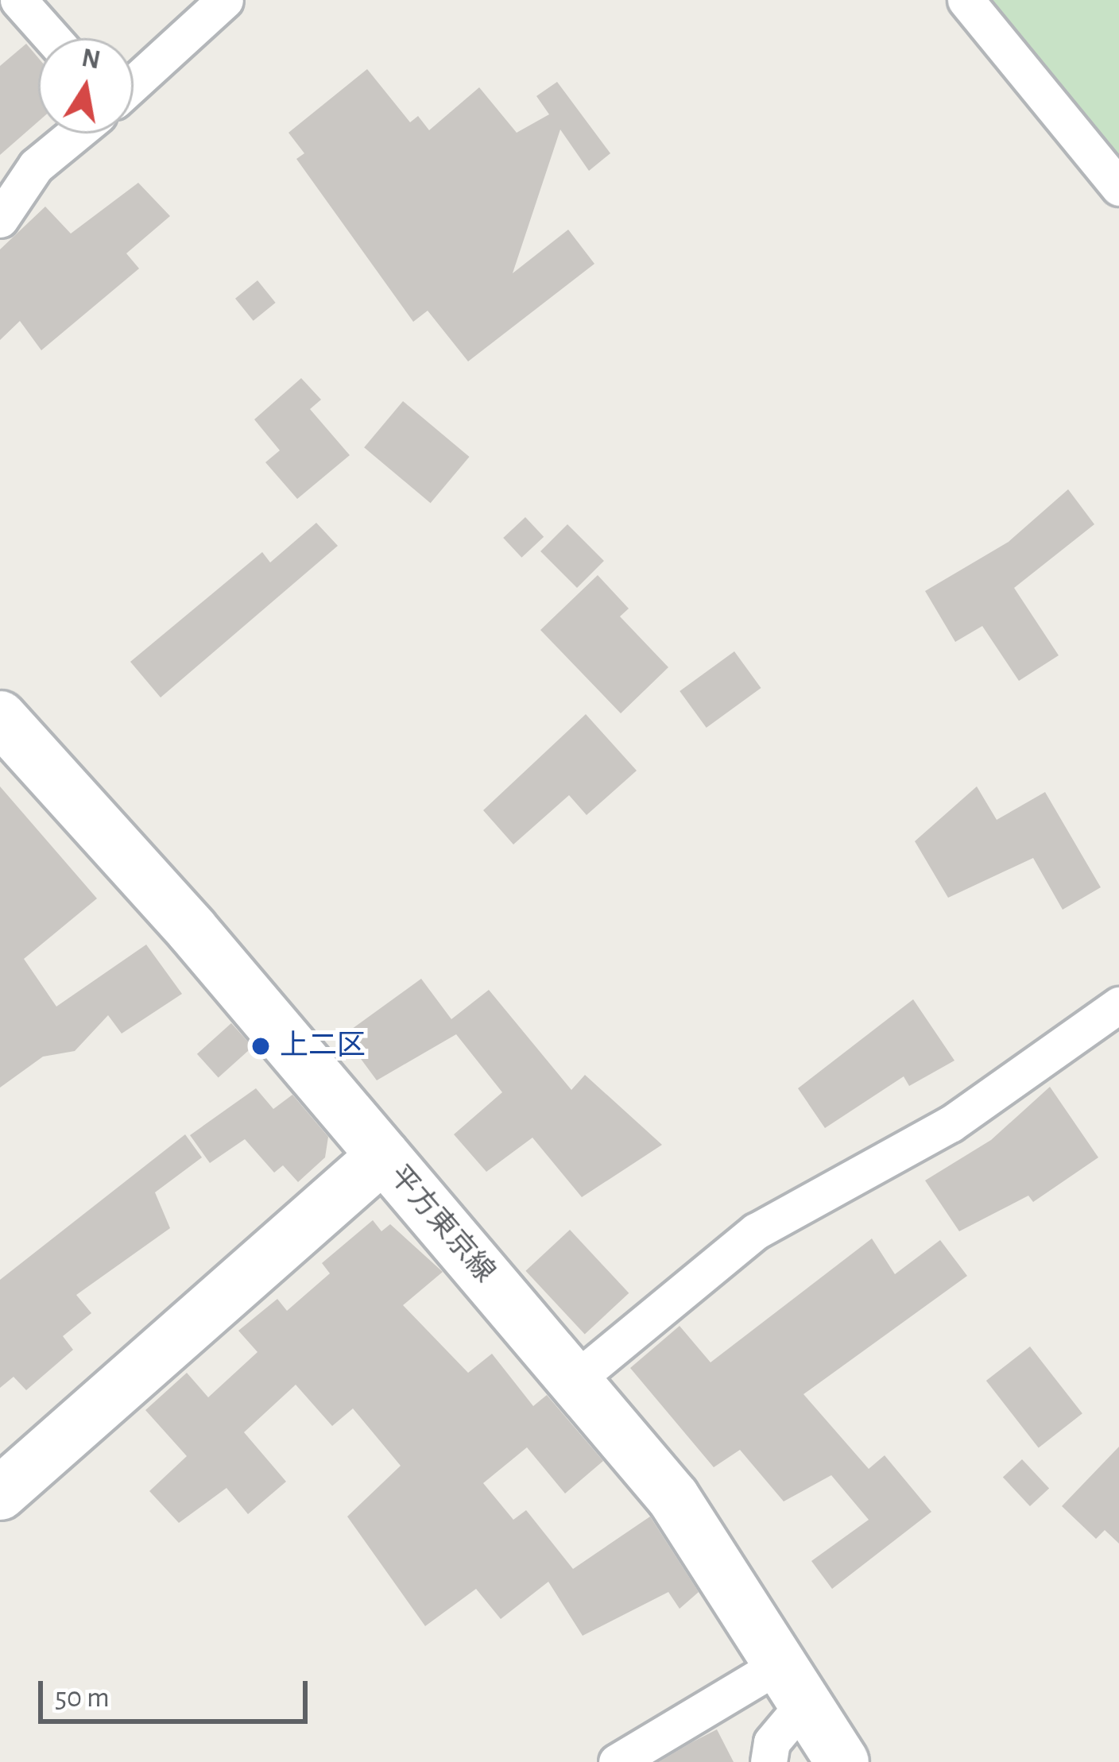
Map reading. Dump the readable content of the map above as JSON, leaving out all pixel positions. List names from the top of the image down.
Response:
{
  "streets": {
    "main road": ["平方東京線"]
  },
  "places": ["上二区"],
  "scale_bar": "50 m",
  "north": "top"
}
